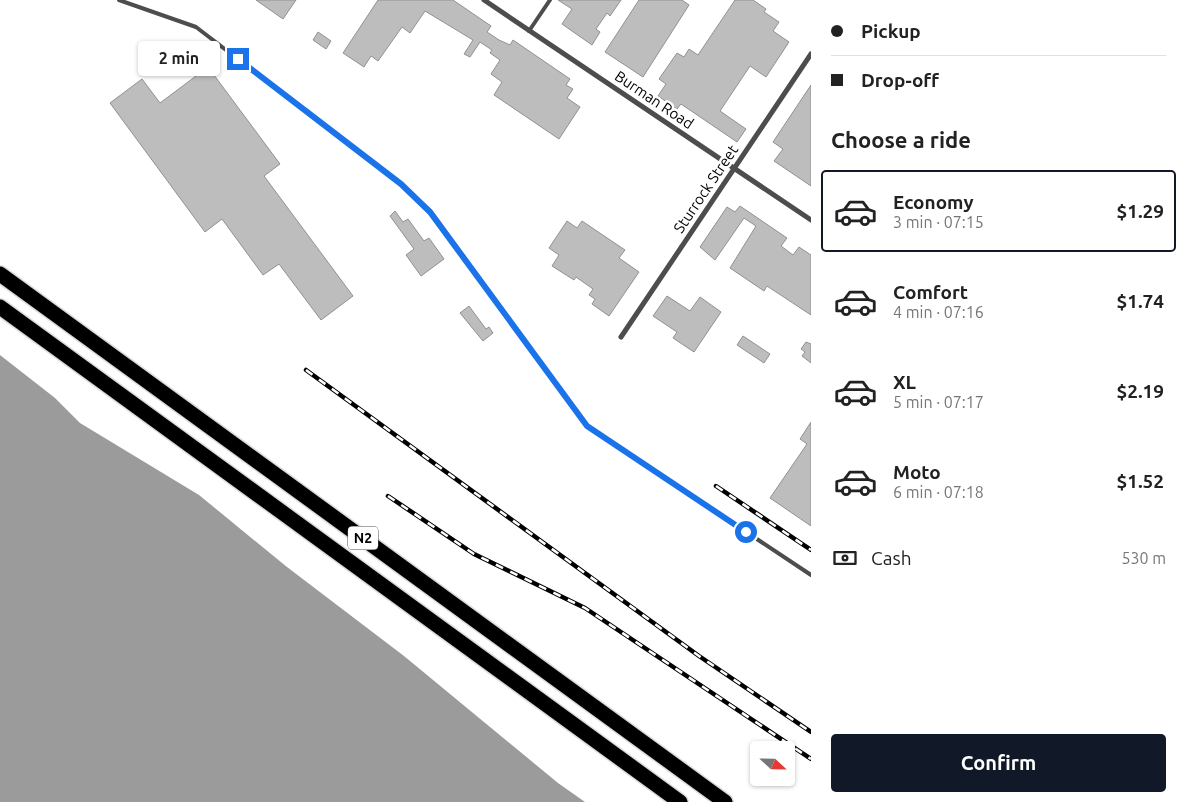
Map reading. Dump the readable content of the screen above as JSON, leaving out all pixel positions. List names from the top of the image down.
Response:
{
  "streets": {
    "highway": ["N2"],
    "street": ["Burman Road", "Sturrock Street"]
  },
  "crossings": [
    ["Burman Road", "Sturrock Street"]
  ],
  "north": "right",
  "page": {
    "banner": ["Pickup", "Drop-off"],
    "bubble": "2 min",
    "heading": "Choose a ride",
    "list": [
      {
        "name": "Economy",
        "note": "3 min · 07:15",
        "value": "$1.29"
      },
      {
        "name": "Comfort",
        "note": "4 min · 07:16",
        "value": "$1.74"
      },
      {
        "name": "XL",
        "note": "5 min · 07:17",
        "value": "$2.19"
      },
      {
        "name": "Moto",
        "note": "6 min · 07:18",
        "value": "$1.52"
      }
    ],
    "pay": ["Cash", "530 m"],
    "buttons": "Confirm"
  }
}
